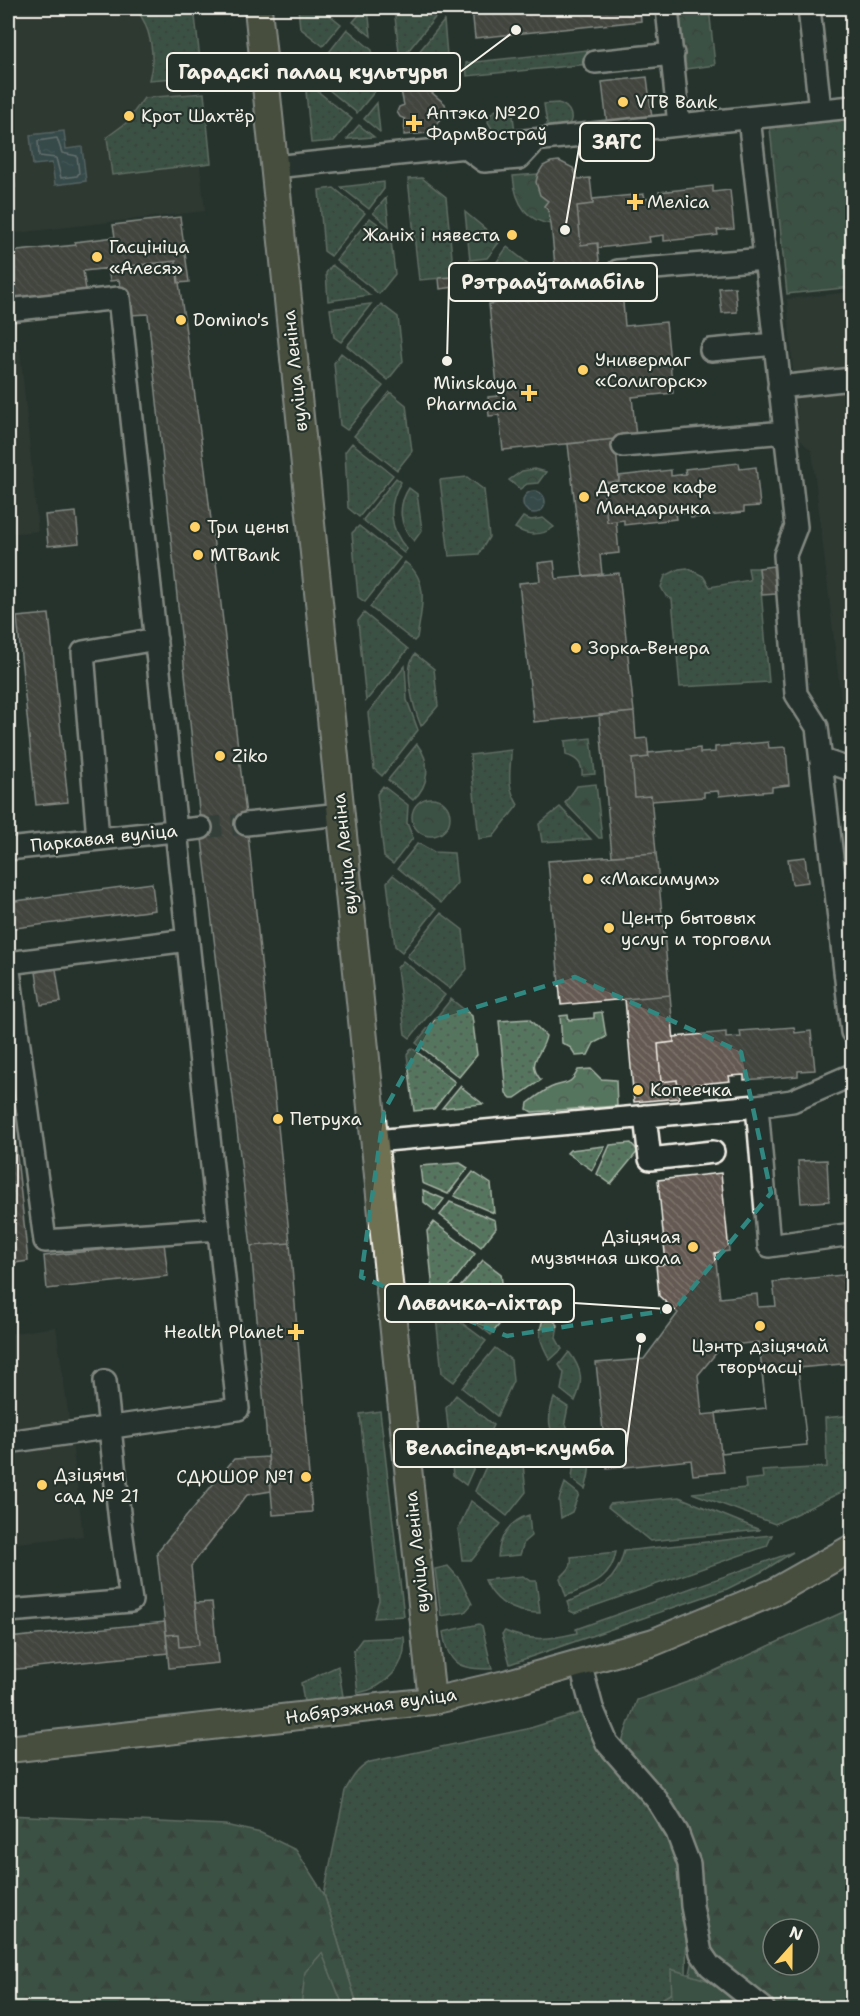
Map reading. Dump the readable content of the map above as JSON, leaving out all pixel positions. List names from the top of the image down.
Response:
{
  "streets": {
    "main road": ["вуліца Леніна", "Набярэжная вуліца"],
    "street": ["Паркавая вуліца"]
  },
  "crossings": [
    ["вуліца Леніна", "Набярэжная вуліца"]
  ],
  "places": {
    "other": [
      "Гарадскі палац культуры",
      "VTB Bank",
      "Крот Шахтёр",
      "ЗАГС",
      "Жаніх і нявеста",
      "Гасцініца «Алеся»",
      "Domino's",
      "Рэтрааўтамабіль",
      "Универмаг «Солигорск»",
      "Детское кафе Мандаринка",
      "Три цены",
      "MTBank",
      "Зорка-Венера",
      "Ziko",
      "«Максимум»",
      "Центр бытовых услуг и торговли",
      "Копеечка",
      "Петруха",
      "Дзіцячая музычная школа",
      "Лавачка-ліхтар",
      "Цэнтр дзіцячай творчасці",
      "Веласіпеды-клумба",
      "СДЮШОР №1",
      "Дзіцячы сад № 21"
    ],
    "health": [
      "Аптэка №20 ФармВостраў",
      "Меліса",
      "Minskaya Pharmacia",
      "Health Planet"
    ]
  },
  "north": "top"
}
